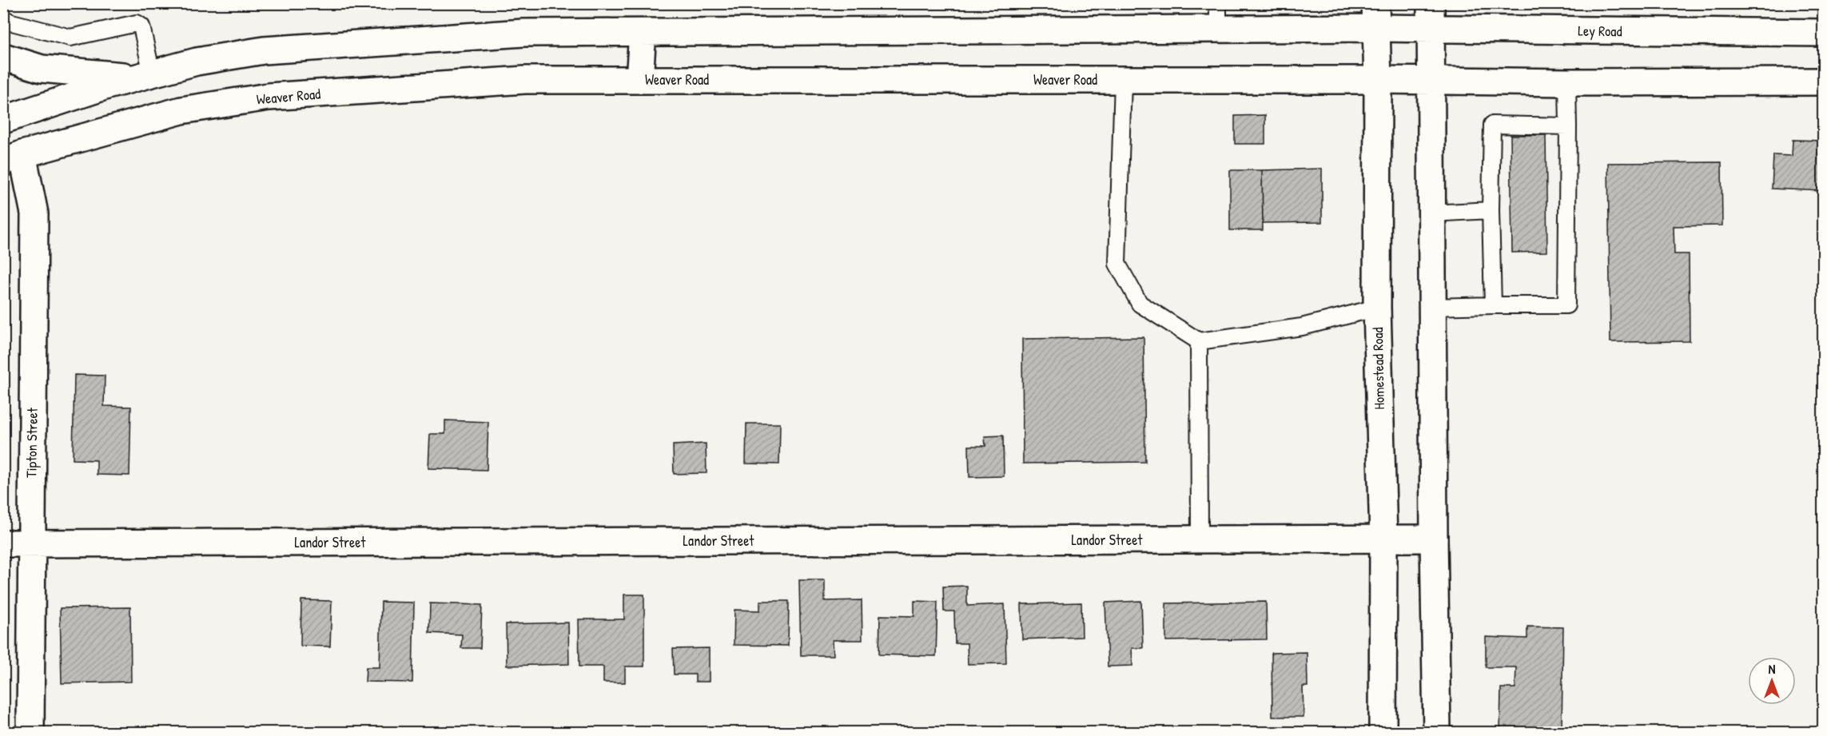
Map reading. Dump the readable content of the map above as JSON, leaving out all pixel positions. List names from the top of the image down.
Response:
{
  "streets": {
    "main road": [
      "Ley Road",
      "Weaver Road",
      "Homestead Road",
      "Tipton Street",
      "Landor Street"
    ]
  },
  "crossings": [
    ["Ley Road", "Homestead Road"],
    ["Weaver Road", "Homestead Road"],
    ["Weaver Road", "Tipton Street"],
    ["Homestead Road", "Landor Street"],
    ["Tipton Street", "Landor Street"]
  ],
  "north": "top"
}
